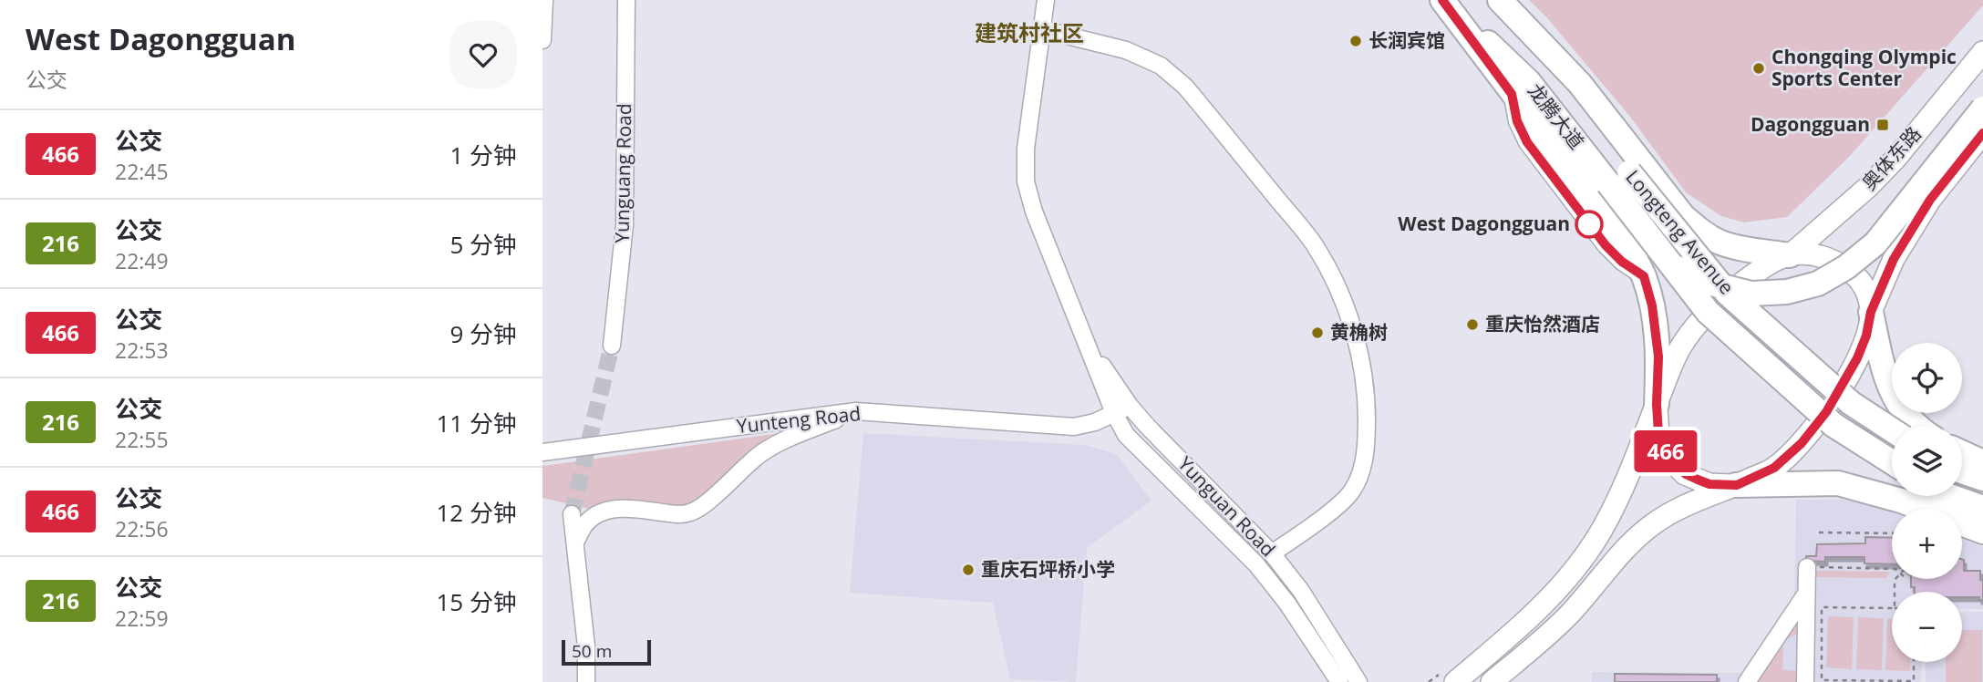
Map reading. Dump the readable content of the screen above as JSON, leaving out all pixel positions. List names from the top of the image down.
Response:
{
  "streets": {
    "highway": ["龙腾大道", "Longteng Avenue"],
    "main road": ["奥体东路"],
    "street": ["Yunguang Road", "Yunteng Road", "Yunguan Road"]
  },
  "crossings": [
    ["龙腾大道", "Longteng Avenue"],
    ["Yunteng Road", "Yunguan Road"]
  ],
  "districts": ["建筑村社区"],
  "places": {
    "other": [
      "长润宾馆",
      "Chongqing Olympic Sports Center",
      "West Dagongguan",
      "重庆怡然酒店",
      "黄桷树",
      "重庆石坪桥小学"
    ],
    "transit": ["Dagongguan"]
  },
  "lines": ["bus line 466"],
  "scale_bar": "50 m",
  "page": {
    "heading": ["West Dagongguan", "公交"],
    "on_map": "466",
    "list": [
      {
        "mark": "466",
        "name": "公交",
        "note": "22:45",
        "value": "1 分钟"
      },
      {
        "mark": "216",
        "name": "公交",
        "note": "22:49",
        "value": "5 分钟"
      },
      {
        "mark": "466",
        "name": "公交",
        "note": "22:53",
        "value": "9 分钟"
      },
      {
        "mark": "216",
        "name": "公交",
        "note": "22:55",
        "value": "11 分钟"
      },
      {
        "mark": "466",
        "name": "公交",
        "note": "22:56",
        "value": "12 分钟"
      },
      {
        "mark": "216",
        "name": "公交",
        "note": "22:59",
        "value": "15 分钟"
      }
    ],
    "map_buttons": ["+", "−"],
    "scale": "50 m"
  }
}
